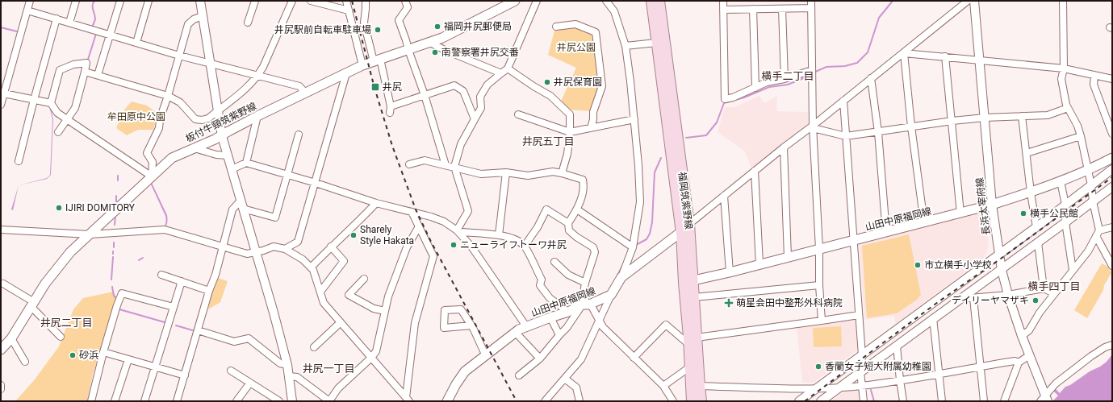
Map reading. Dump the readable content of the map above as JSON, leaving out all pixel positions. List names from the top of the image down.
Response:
{
  "streets": {
    "main road": ["板付牛頸筑紫野線", "福岡筑紫野線", "山田中原福岡線"],
    "street": ["長浜太宰府線"]
  },
  "crossings": [
    ["福岡筑紫野線", "山田中原福岡線"],
    ["長浜太宰府線", "山田中原福岡線"]
  ],
  "districts": [
    "横手二丁目",
    "井尻五丁目",
    "横手四丁目",
    "井尻二丁目",
    "井尻一丁目"
  ],
  "parks": ["井尻公園", "牟田原中公園"],
  "places": {
    "other": [
      "福岡井尻郵便局",
      "井尻駅前自転車駐車場",
      "南警察署井尻交番",
      "井尻保育園",
      "IJIRI DOMITORY",
      "横手公民館",
      "Sharely Style Hakata",
      "ニューライフトーワ井尻",
      "市立横手小学校",
      "デイリーヤマザキ",
      "砂浜",
      "香蘭女子短大附属幼稚園"
    ],
    "transit": ["井尻"],
    "health": ["萌星会田中整形外科病院"]
  }
}
